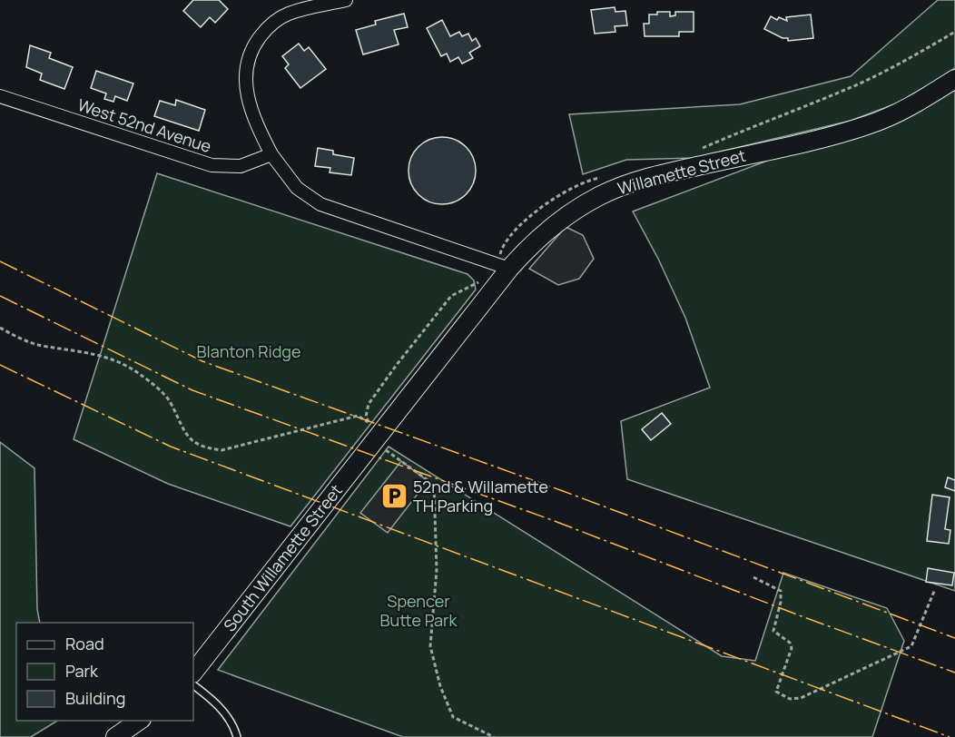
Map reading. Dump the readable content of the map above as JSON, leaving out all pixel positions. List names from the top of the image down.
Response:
{
  "streets": {
    "main road": ["Willamette Street", "South Willamette Street"],
    "street": ["West 52nd Avenue"]
  },
  "crossings": [
    ["Willamette Street", "South Willamette Street"]
  ],
  "parks": ["Blanton Ridge", "Spencer Butte Park"],
  "places": {
    "parking": ["52nd & Willamette TH Parking"]
  },
  "legend": ["Road", "Park", "Building"]
}
